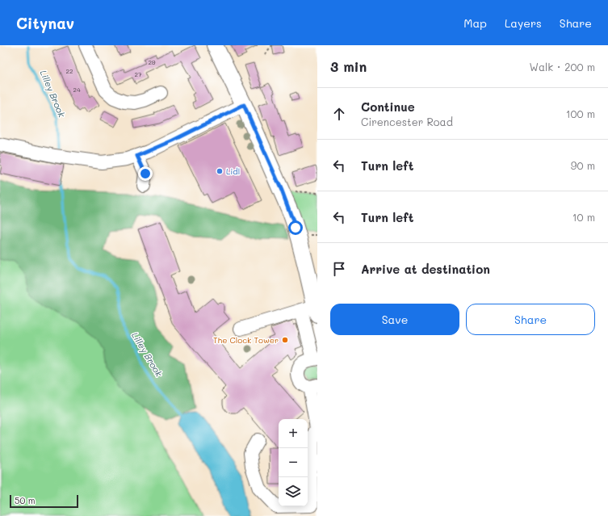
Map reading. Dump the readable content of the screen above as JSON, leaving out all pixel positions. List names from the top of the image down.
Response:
{
  "water": ["Lilley Brook"],
  "places": ["Lidl", "The Clock Tower"],
  "house_numbers": [
    "29",
    "22",
    "27",
    "24"
  ],
  "scale_bar": "50 m",
  "page": {
    "header": "Citynav",
    "nav": ["Map", "Layers", "Share"],
    "heading": ["3 min", "Walk · 200 m"],
    "list": [
      ["Continue", "Cirencester Road", "100 m"],
      ["Turn left", "90 m"],
      ["Turn left", "10 m"],
      "Arrive at destination"
    ],
    "buttons": ["Save", "Share"],
    "map_buttons": ["+", "−"],
    "scale": "50 m"
  }
}
